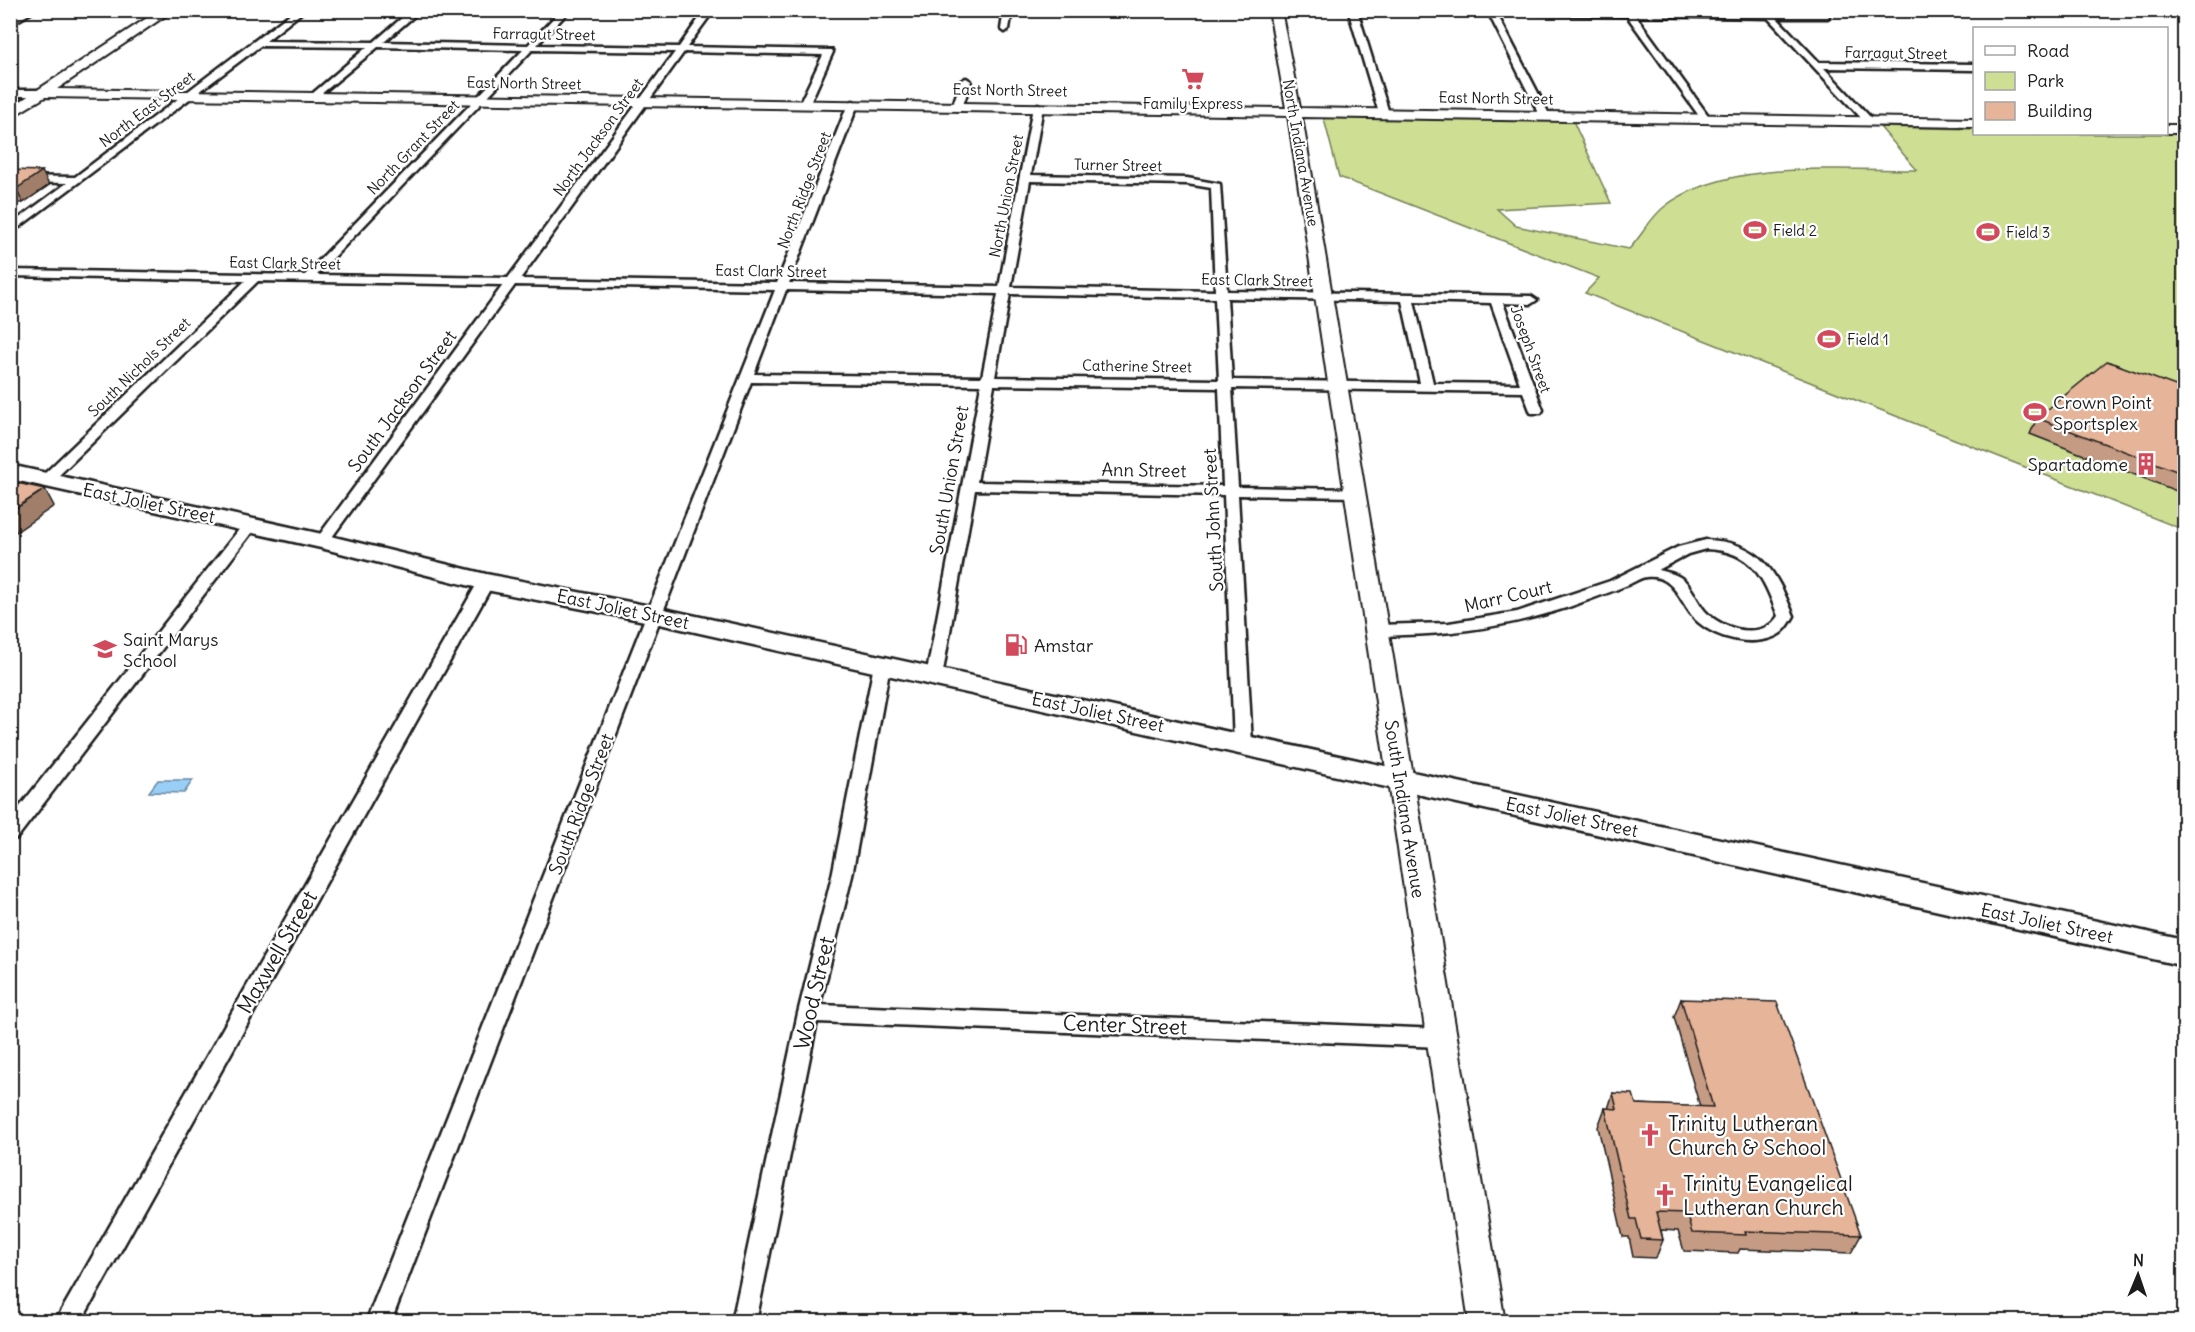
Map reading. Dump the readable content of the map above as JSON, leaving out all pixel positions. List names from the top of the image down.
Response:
{
  "streets": {
    "main road": ["East Joliet Street"],
    "street": [
      "Farragut Street",
      "East North Street",
      "North East Street",
      "North Jackson Street",
      "North Grant Street",
      "North Indiana Avenue",
      "Turner Street",
      "North Ridge Street",
      "North Union Street",
      "East Clark Street",
      "Joseph Street",
      "Catherine Street",
      "South Nichols Street",
      "South Jackson Street",
      "Ann Street",
      "South Union Street",
      "South John Street",
      "Marr Court",
      "South Ridge Street",
      "South Indiana Avenue",
      "Maxwell Street",
      "Wood Street",
      "Center Street"
    ]
  },
  "crossings": [
    ["Farragut Street", "East North Street"],
    ["Farragut Street", "North East Street"],
    ["Farragut Street", "North Jackson Street"],
    ["Farragut Street", "North Grant Street"],
    ["East North Street", "North East Street"],
    ["East North Street", "North Jackson Street"],
    ["East North Street", "North Grant Street"],
    ["East North Street", "North Indiana Avenue"],
    ["East North Street", "North Ridge Street"],
    ["East North Street", "North Union Street"],
    ["North Jackson Street", "East Clark Street"],
    ["North Jackson Street", "South Jackson Street"],
    ["North Grant Street", "East Clark Street"],
    ["North Indiana Avenue", "East Clark Street"],
    ["North Indiana Avenue", "South Indiana Avenue"],
    ["Turner Street", "North Union Street"],
    ["Turner Street", "South John Street"],
    ["North Ridge Street", "East Clark Street"],
    ["North Ridge Street", "South Ridge Street"],
    ["North Union Street", "East Clark Street"],
    ["North Union Street", "South Union Street"],
    ["East Clark Street", "Joseph Street"],
    ["East Clark Street", "South Nichols Street"],
    ["East Clark Street", "South Jackson Street"],
    ["East Clark Street", "South Union Street"],
    ["East Clark Street", "South John Street"],
    ["East Clark Street", "South Ridge Street"],
    ["East Clark Street", "South Indiana Avenue"],
    ["Joseph Street", "Catherine Street"],
    ["Catherine Street", "South Union Street"],
    ["Catherine Street", "South John Street"],
    ["Catherine Street", "South Ridge Street"],
    ["Catherine Street", "South Indiana Avenue"],
    ["South Nichols Street", "East Joliet Street"],
    ["South Jackson Street", "East Joliet Street"],
    ["Ann Street", "South Union Street"],
    ["Ann Street", "South John Street"],
    ["Ann Street", "South Indiana Avenue"],
    ["South Union Street", "East Joliet Street"],
    ["East Joliet Street", "South John Street"],
    ["East Joliet Street", "South Ridge Street"],
    ["East Joliet Street", "South Indiana Avenue"],
    ["East Joliet Street", "Maxwell Street"],
    ["East Joliet Street", "Wood Street"],
    ["Marr Court", "South Indiana Avenue"],
    ["South Indiana Avenue", "Center Street"],
    ["Wood Street", "Center Street"]
  ],
  "places": {
    "supermarket": ["Family Express"],
    "sports": [
      "Field 2",
      "Field 3",
      "Field 1",
      "Crown Point Sportsplex"
    ],
    "building": ["Spartadome"],
    "fuel station": ["Amstar"],
    "school or university": ["Saint Marys School"],
    "church": ["Trinity Lutheran Church & School", "Trinity Evangelical Lutheran Church"]
  },
  "legend": ["Road", "Park", "Building"],
  "north": "top"
}
